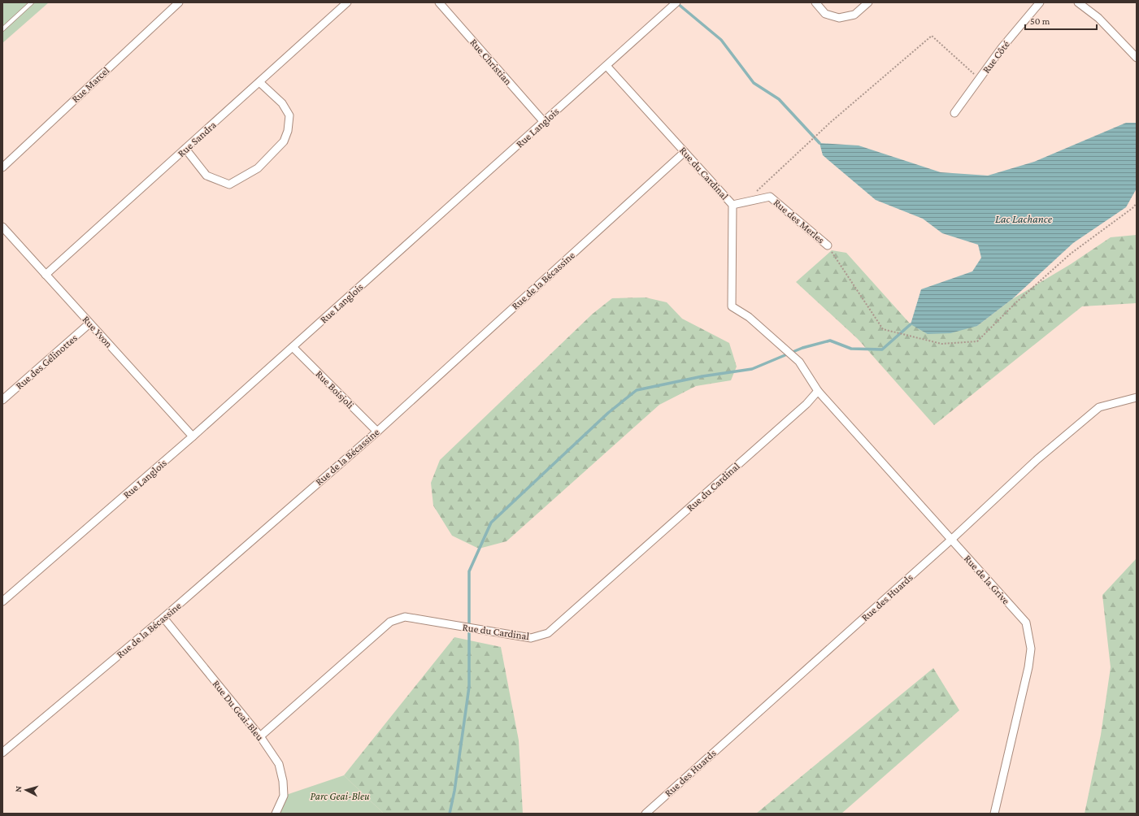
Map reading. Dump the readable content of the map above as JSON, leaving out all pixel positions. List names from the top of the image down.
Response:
{
  "streets": {
    "street": [
      "Rue Côté",
      "Rue Christian",
      "Rue Marcel",
      "Rue Langlois",
      "Rue Sandra",
      "Rue du Cardinal",
      "Rue des Merles",
      "Rue de la Bécassine",
      "Rue Yvon",
      "Rue des Gélinottes",
      "Rue Boisjoli",
      "Rue de la Grive",
      "Rue des Huards",
      "Rue Du Geai-Bleu"
    ]
  },
  "crossings": [
    ["Rue Christian", "Rue Langlois"],
    ["Rue Langlois", "Rue du Cardinal"],
    ["Rue Langlois", "Rue Yvon"],
    ["Rue Langlois", "Rue Boisjoli"],
    ["Rue Sandra", "Rue Yvon"],
    ["Rue du Cardinal", "Rue des Merles"],
    ["Rue du Cardinal", "Rue de la Bécassine"],
    ["Rue du Cardinal", "Rue de la Grive"],
    ["Rue du Cardinal", "Rue Du Geai-Bleu"],
    ["Rue de la Bécassine", "Rue Boisjoli"],
    ["Rue de la Bécassine", "Rue Du Geai-Bleu"],
    ["Rue Yvon", "Rue des Gélinottes"],
    ["Rue de la Grive", "Rue des Huards"]
  ],
  "water": ["Lac Lachance"],
  "parks": ["Parc Geai-Bleu"],
  "scale_bar": "50 m",
  "north": "left"
}
